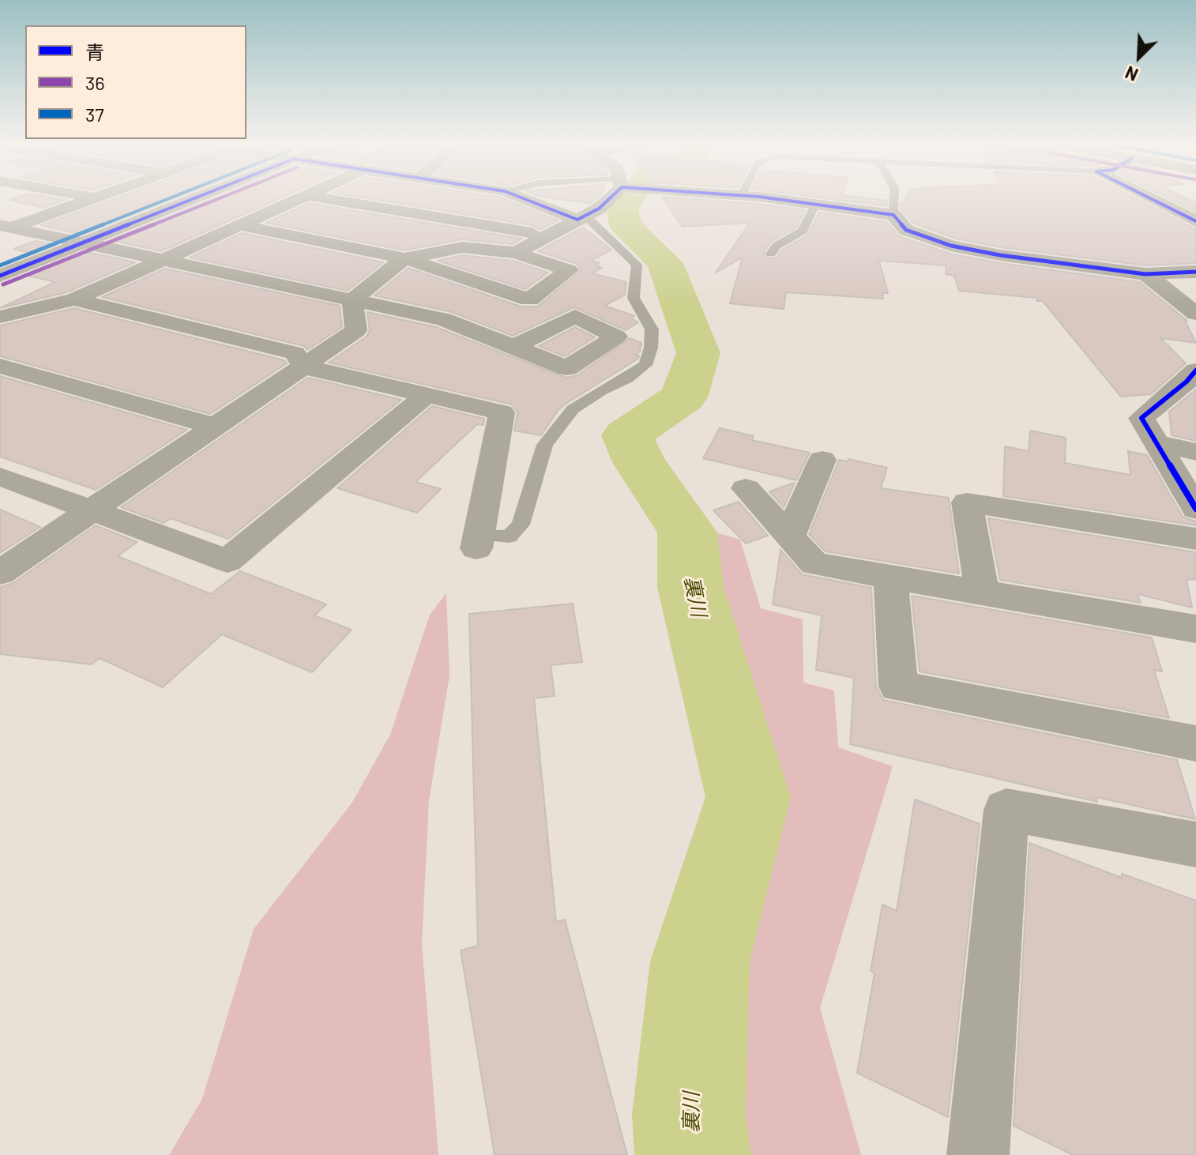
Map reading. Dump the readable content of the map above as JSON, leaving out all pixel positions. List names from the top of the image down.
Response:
{
  "water": ["裏川"],
  "lines": ["transit line 青", "transit line 36", "transit line 37"],
  "legend": ["青", "36", "37"],
  "north": "bottom left"
}
